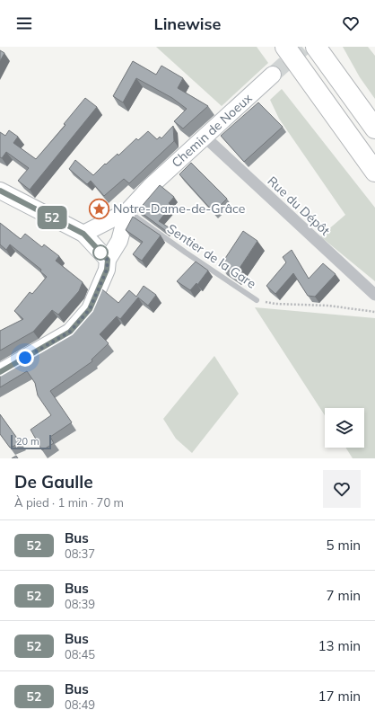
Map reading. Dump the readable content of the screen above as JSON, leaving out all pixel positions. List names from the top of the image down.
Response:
{
  "streets": {
    "street": ["Chemin de Noeux", "Rue du Dépôt"],
    "lane": ["Sentier de la Gare"]
  },
  "crossings": [
    ["Chemin de Noeux", "Rue du Dépôt"],
    ["Chemin de Noeux", "Sentier de la Gare"]
  ],
  "places": {
    "place": ["Notre-Dame-de-Grâce"]
  },
  "lines": ["bus line 52"],
  "scale_bar": "20 m",
  "page": {
    "header": "Linewise",
    "on_map": "52",
    "scale": "20 m",
    "heading": ["De Gaulle", "À pied · 1 min · 70 m"],
    "list": [
      {
        "mark": "52",
        "name": "Bus",
        "note": "08:37",
        "value": "5 min"
      },
      {
        "mark": "52",
        "name": "Bus",
        "note": "08:39",
        "value": "7 min"
      },
      {
        "mark": "52",
        "name": "Bus",
        "note": "08:45",
        "value": "13 min"
      },
      {
        "mark": "52",
        "name": "Bus",
        "note": "08:49",
        "value": "17 min"
      }
    ]
  }
}
